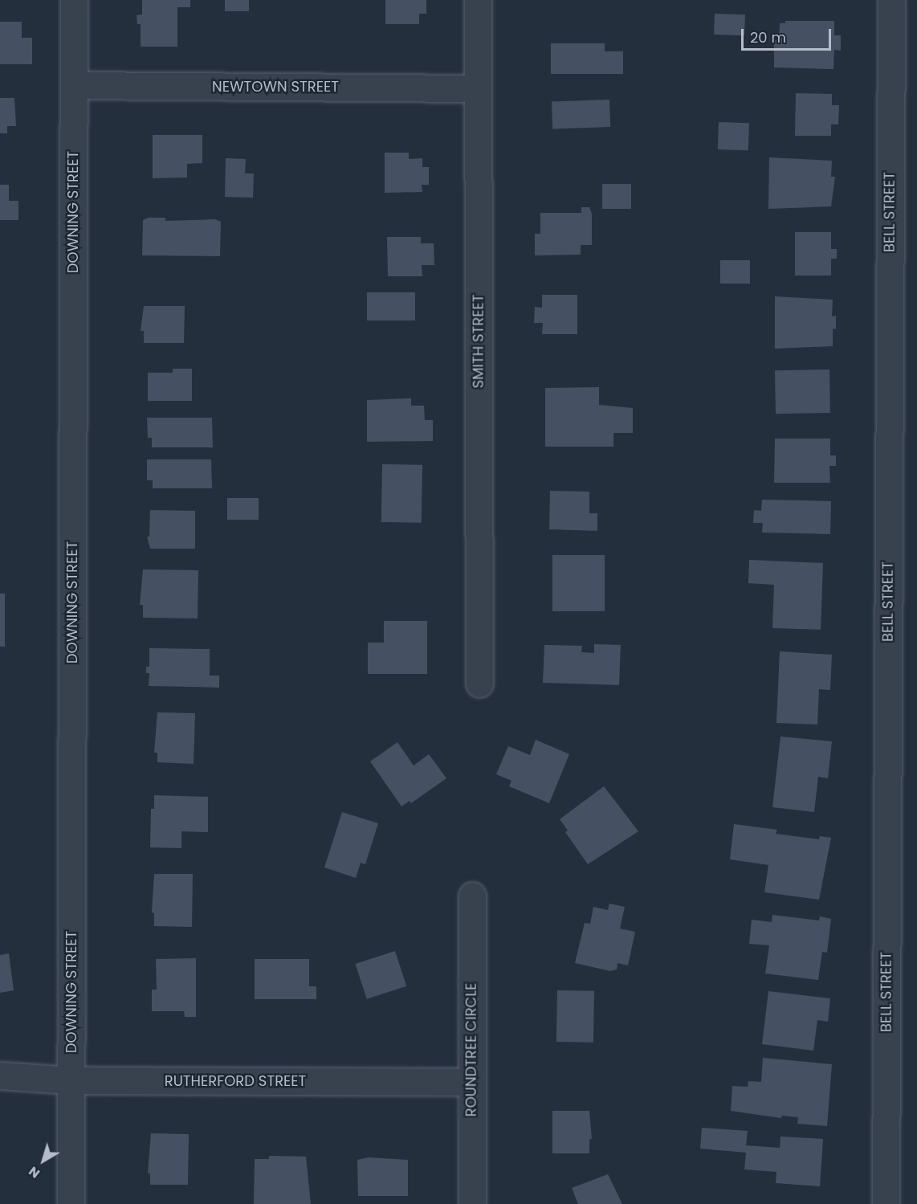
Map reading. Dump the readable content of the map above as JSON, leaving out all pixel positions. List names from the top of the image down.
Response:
{
  "streets": {
    "street": [
      "NEWTOWN STREET",
      "DOWNING STREET",
      "BELL STREET",
      "SMITH STREET",
      "ROUNDTREE CIRCLE",
      "RUTHERFORD STREET"
    ]
  },
  "crossings": [
    ["NEWTOWN STREET", "DOWNING STREET"],
    ["NEWTOWN STREET", "SMITH STREET"],
    ["DOWNING STREET", "RUTHERFORD STREET"],
    ["ROUNDTREE CIRCLE", "RUTHERFORD STREET"]
  ],
  "scale_bar": "20 m",
  "north": "bottom left"
}
